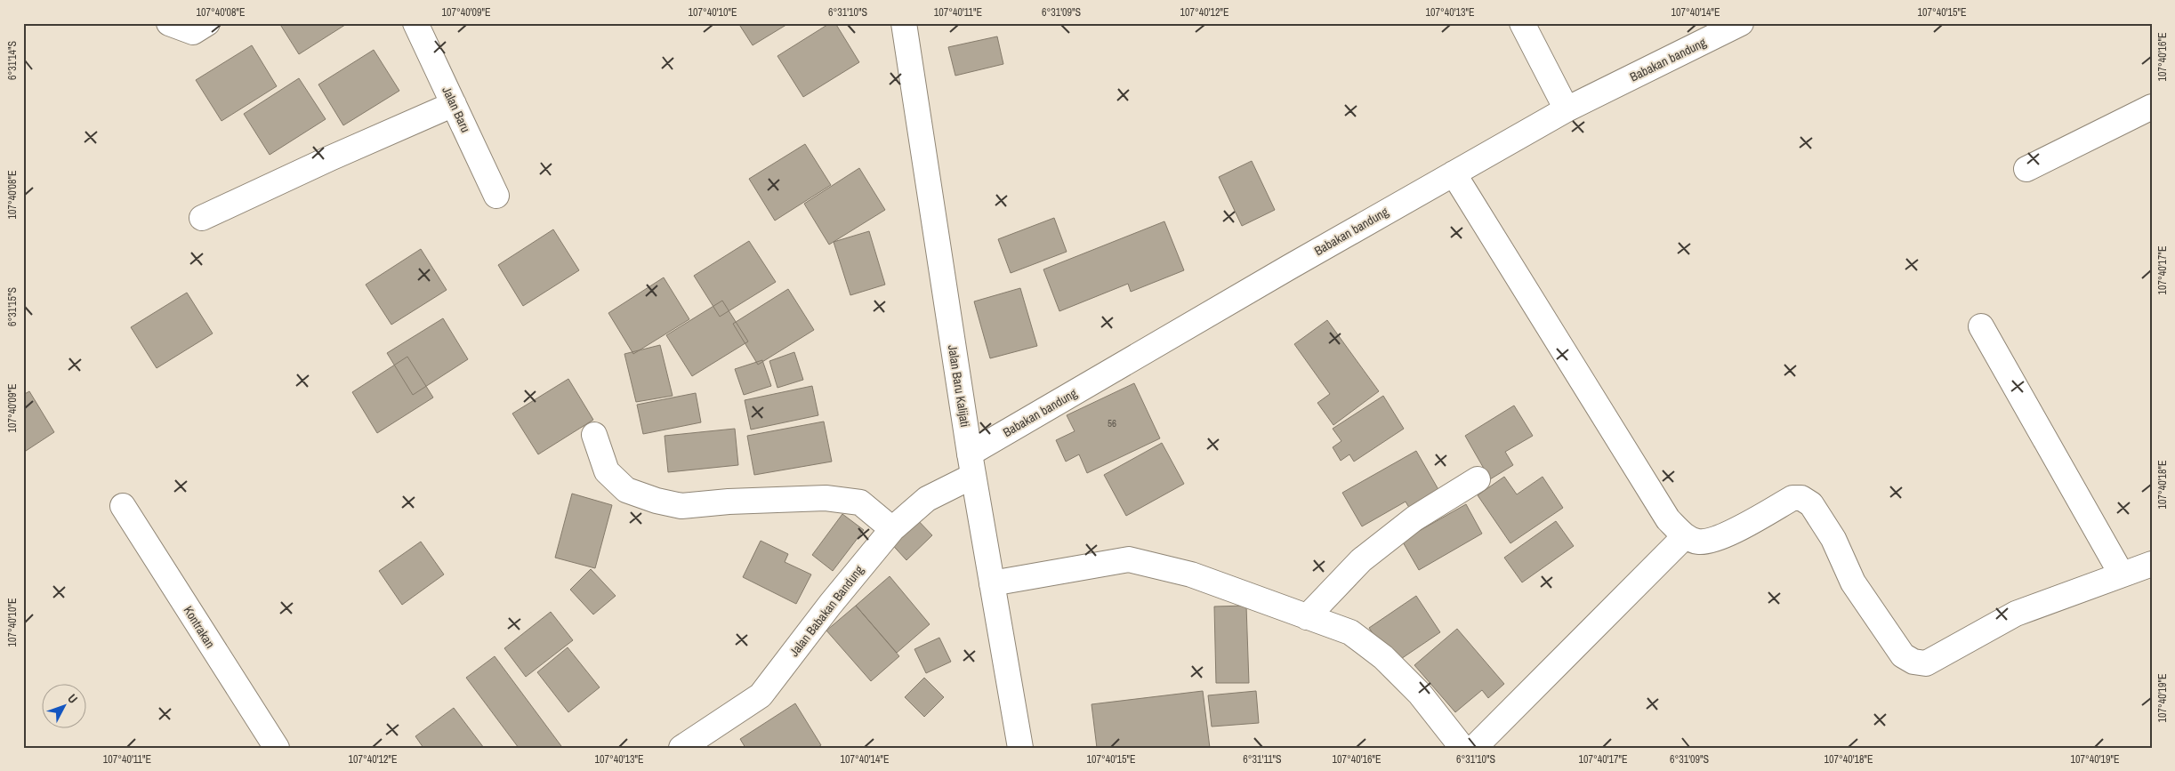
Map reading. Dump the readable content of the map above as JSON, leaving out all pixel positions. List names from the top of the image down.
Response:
{
  "streets": {
    "street": [
      "Babakan bandung",
      "Jalan Baru",
      "Jalan Baru Kalijati",
      "Jalan Babakan Bandung",
      "Kontrakan"
    ]
  },
  "crossings": [
    ["Babakan bandung", "Jalan Baru Kalijati"],
    ["Babakan bandung", "Jalan Babakan Bandung"],
    ["Jalan Baru Kalijati", "Jalan Babakan Bandung"]
  ],
  "house_numbers": ["56"],
  "north": "top right",
  "coordinates": [
    "107°40'08\"E",
    "107°40'09\"E",
    "107°40'10\"E",
    "6°31'10\"S",
    "107°40'11\"E",
    "6°31'09\"S",
    "107°40'12\"E",
    "107°40'13\"E",
    "107°40'14\"E",
    "107°40'15\"E",
    "107°40'16\"E",
    "6°31'14\"S",
    "107°40'17\"E",
    "6°31'15\"S",
    "107°40'18\"E",
    "107°40'19\"E",
    "6°31'11\"S"
  ]
}
